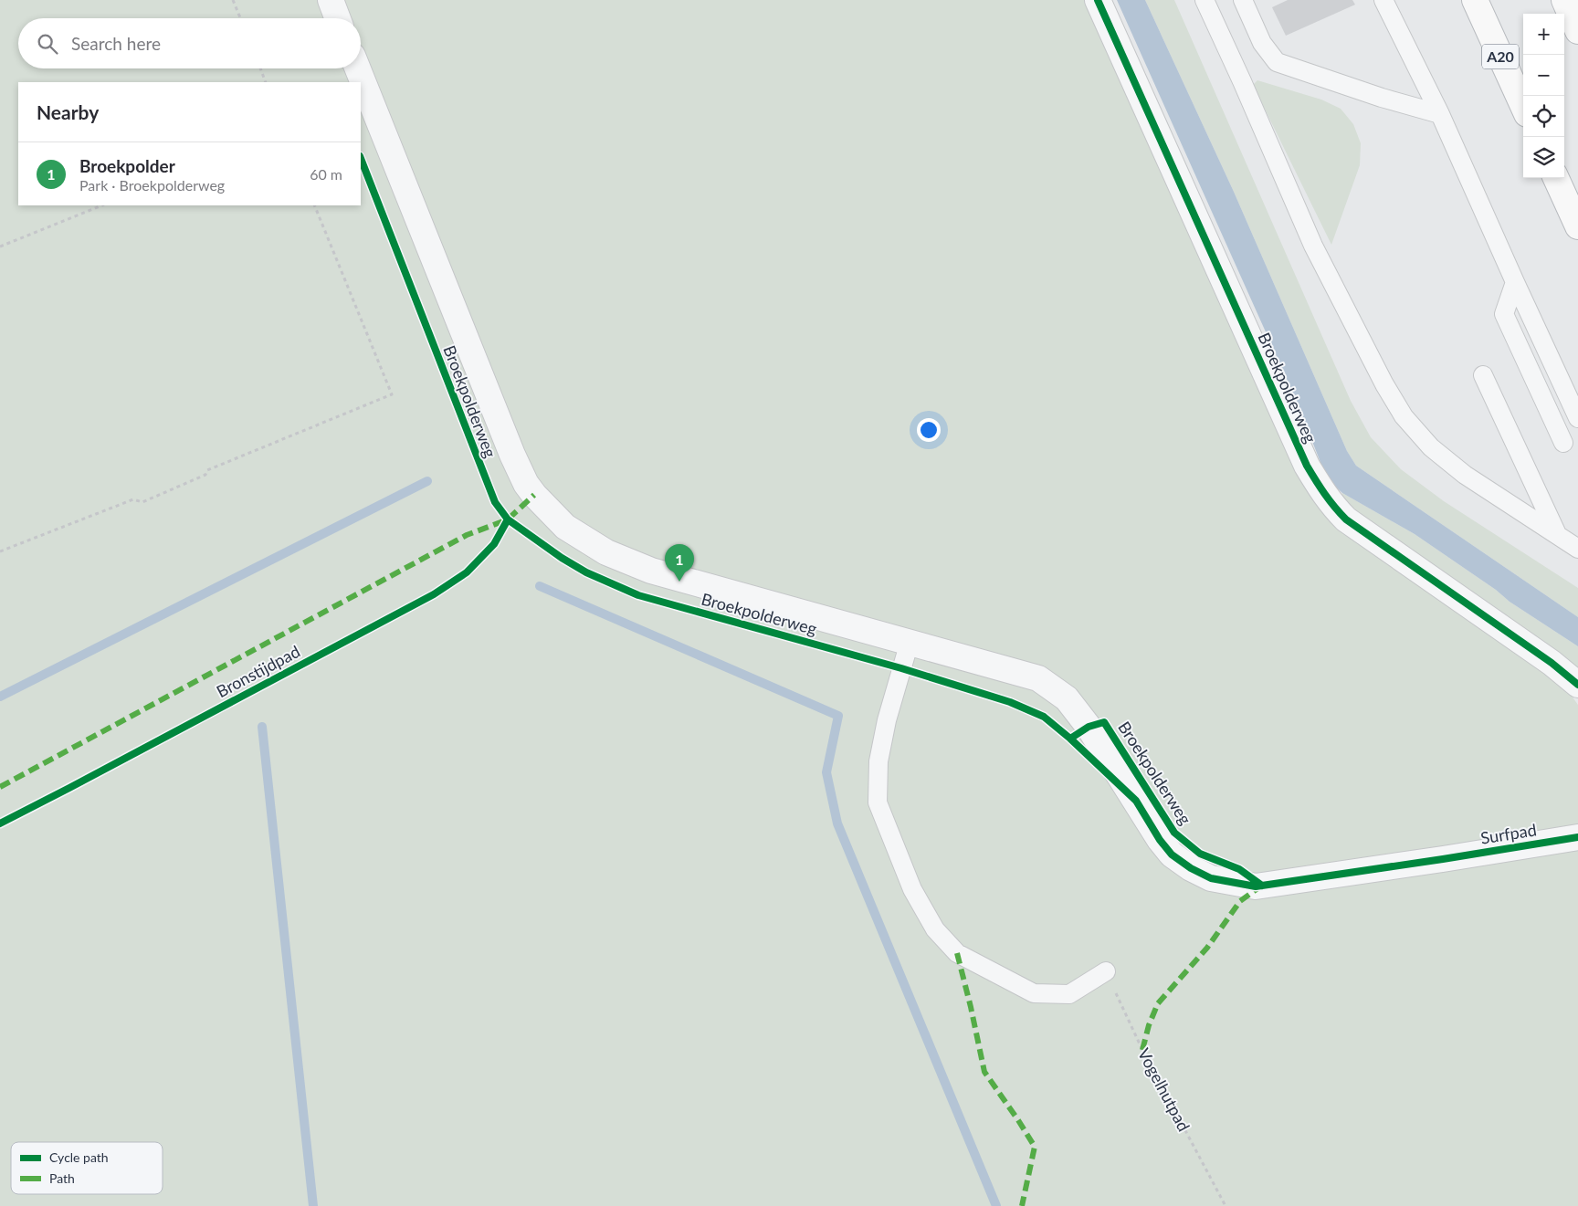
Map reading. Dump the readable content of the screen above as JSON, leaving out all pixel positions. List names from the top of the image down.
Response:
{
  "streets": {
    "highway": ["A20"],
    "street": ["Broekpolderweg", "Surfpad"],
    "path": ["Vogelhutpad"],
    "cycle path": ["Bronstijdpad"]
  },
  "crossings": [
    ["Broekpolderweg", "Surfpad"]
  ],
  "legend": ["Cycle path", "Path"],
  "page": {
    "map_buttons": ["+", "−"],
    "search": "Search here",
    "heading": "Nearby",
    "list": [
      {
        "mark": "1",
        "name": "Broekpolder",
        "note": "Park · Broekpolderweg",
        "value": "60 m"
      }
    ],
    "pins": "1"
  }
}
